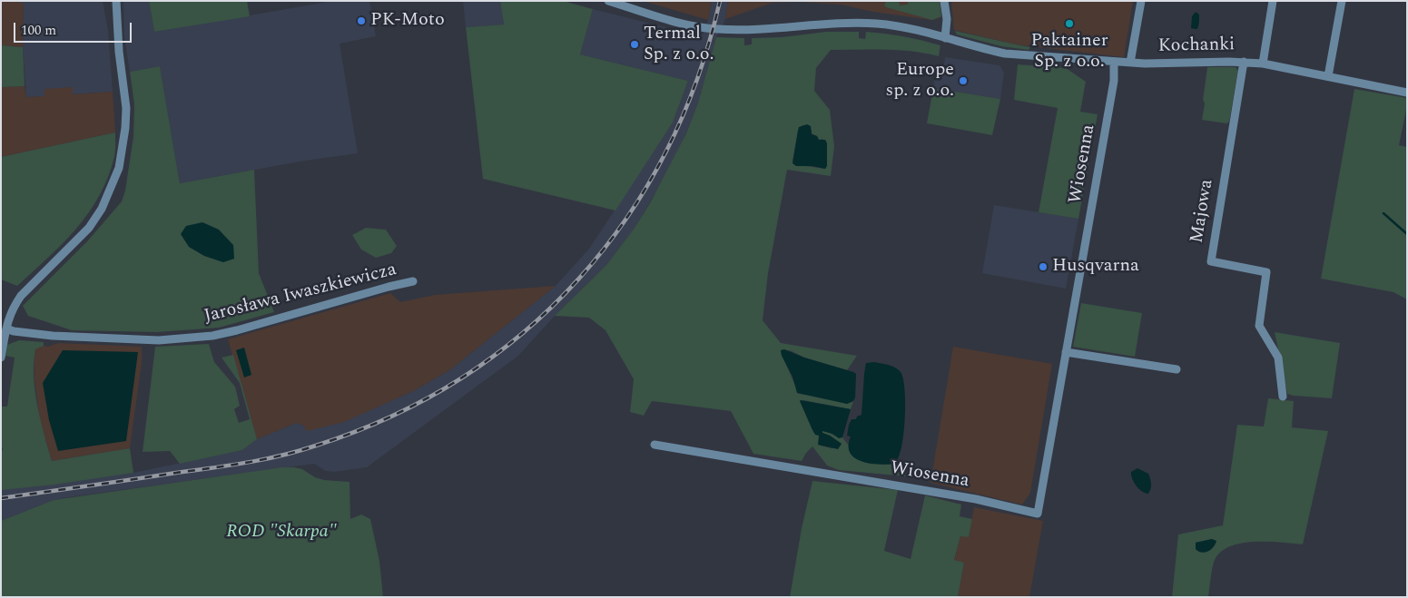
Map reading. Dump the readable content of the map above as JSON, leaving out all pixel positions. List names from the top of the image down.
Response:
{
  "streets": {
    "street": [
      "Kochanki",
      "Wiosenna",
      "Majowa",
      "Jarosława Iwaszkiewicza"
    ]
  },
  "crossings": [
    ["Kochanki", "Wiosenna"],
    ["Kochanki", "Majowa"]
  ],
  "parks": ["ROD \"Skarpa\""],
  "places": [
    "PK-Moto",
    "Paktainer Sp. z o.o.",
    "Termal Sp. z o.o.",
    "Europe sp. z o.o.",
    "Husqvarna"
  ],
  "scale_bar": "100 m"
}
